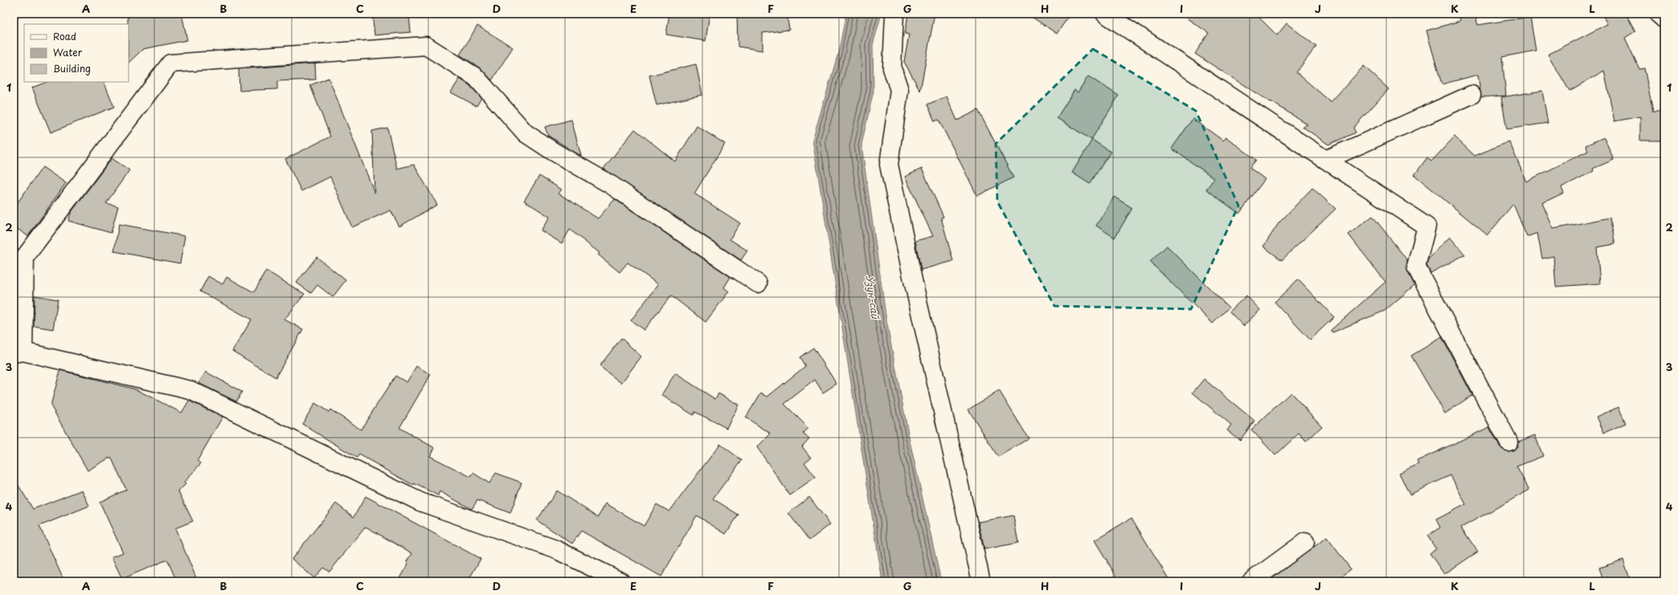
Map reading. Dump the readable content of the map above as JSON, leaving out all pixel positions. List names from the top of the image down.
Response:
{
  "water": ["Узун-сай"],
  "legend": ["Road", "Water", "Building"],
  "grid": {
    "columns": [
      "A",
      "B",
      "C",
      "D",
      "E",
      "F",
      "G",
      "H",
      "I",
      "J",
      "K",
      "L"
    ],
    "rows": [
      "1",
      "2",
      "3",
      "4"
    ]
  }
}
